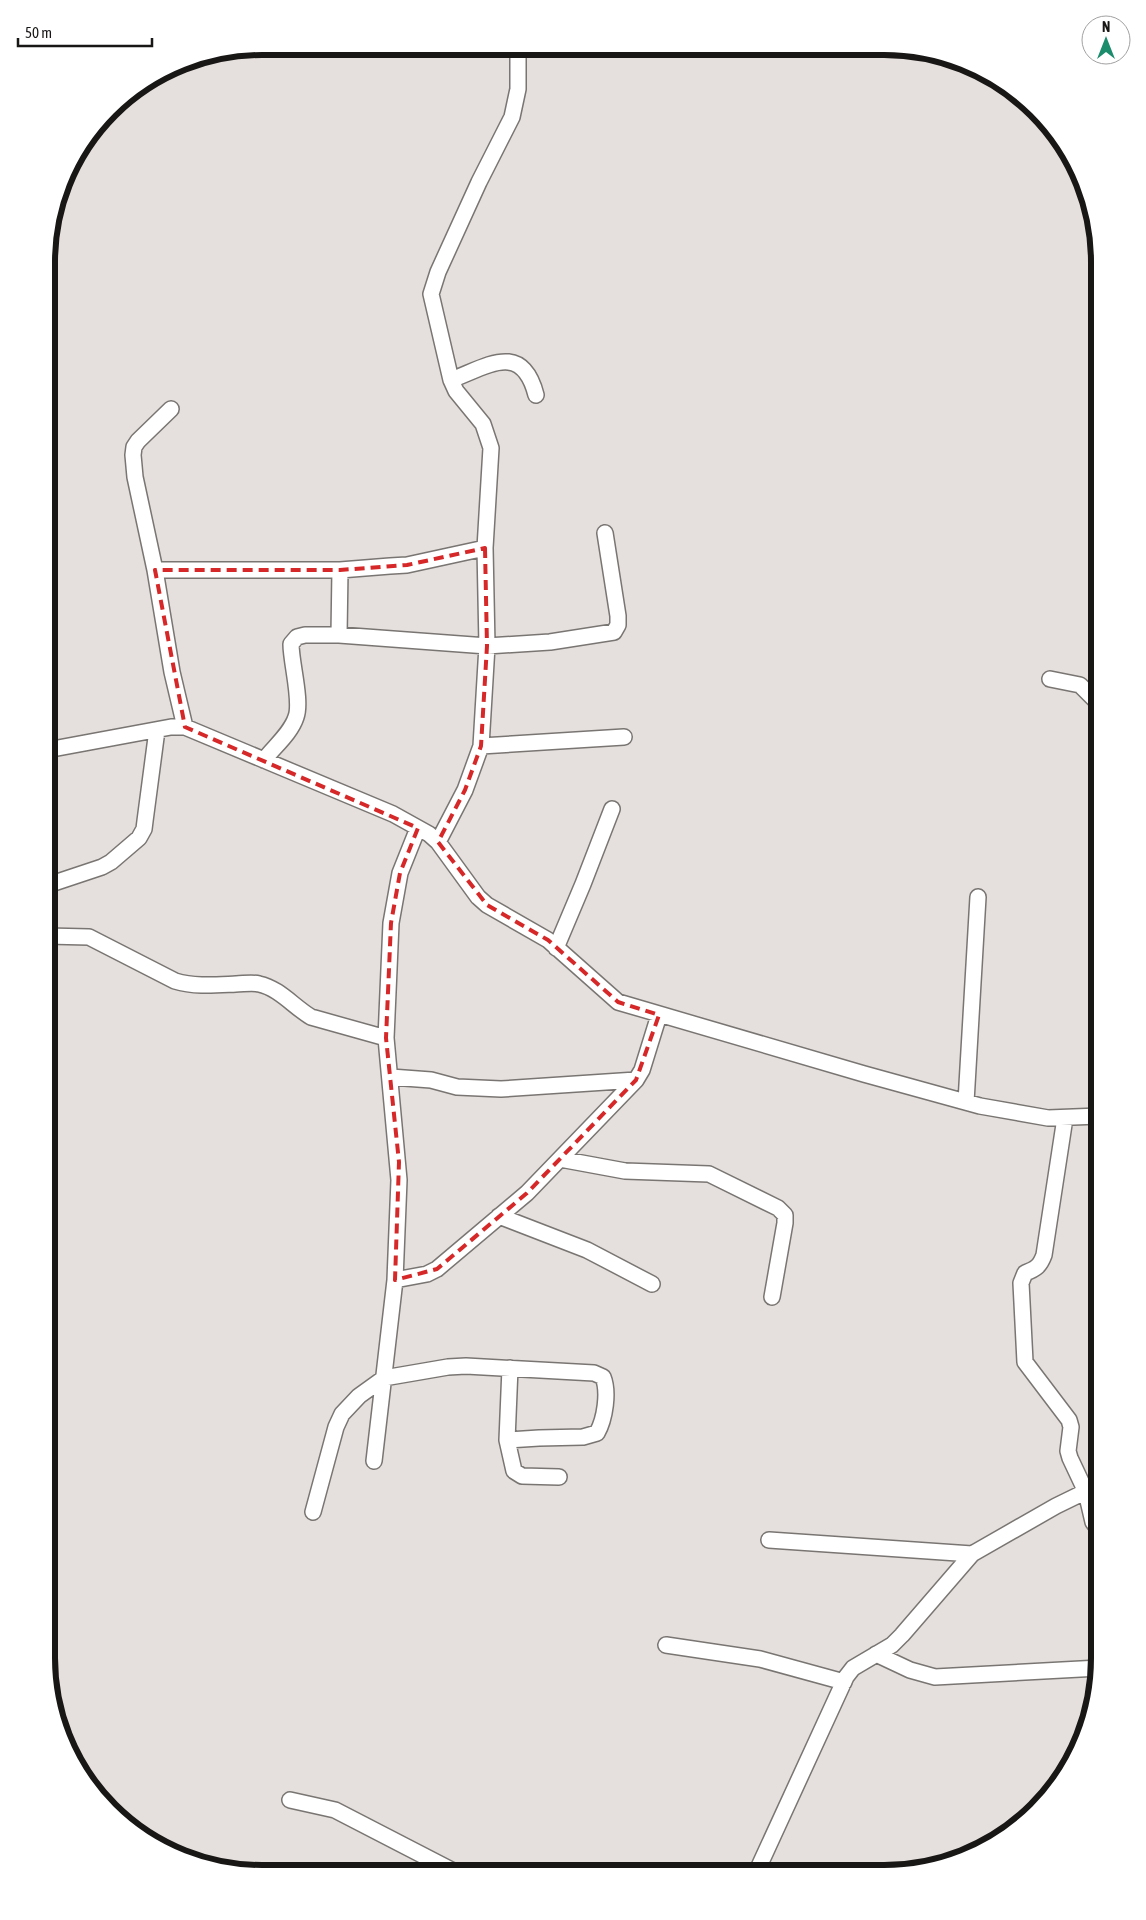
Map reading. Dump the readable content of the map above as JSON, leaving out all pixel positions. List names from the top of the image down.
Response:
{
  "scale_bar": "50 m",
  "north": "top"
}
